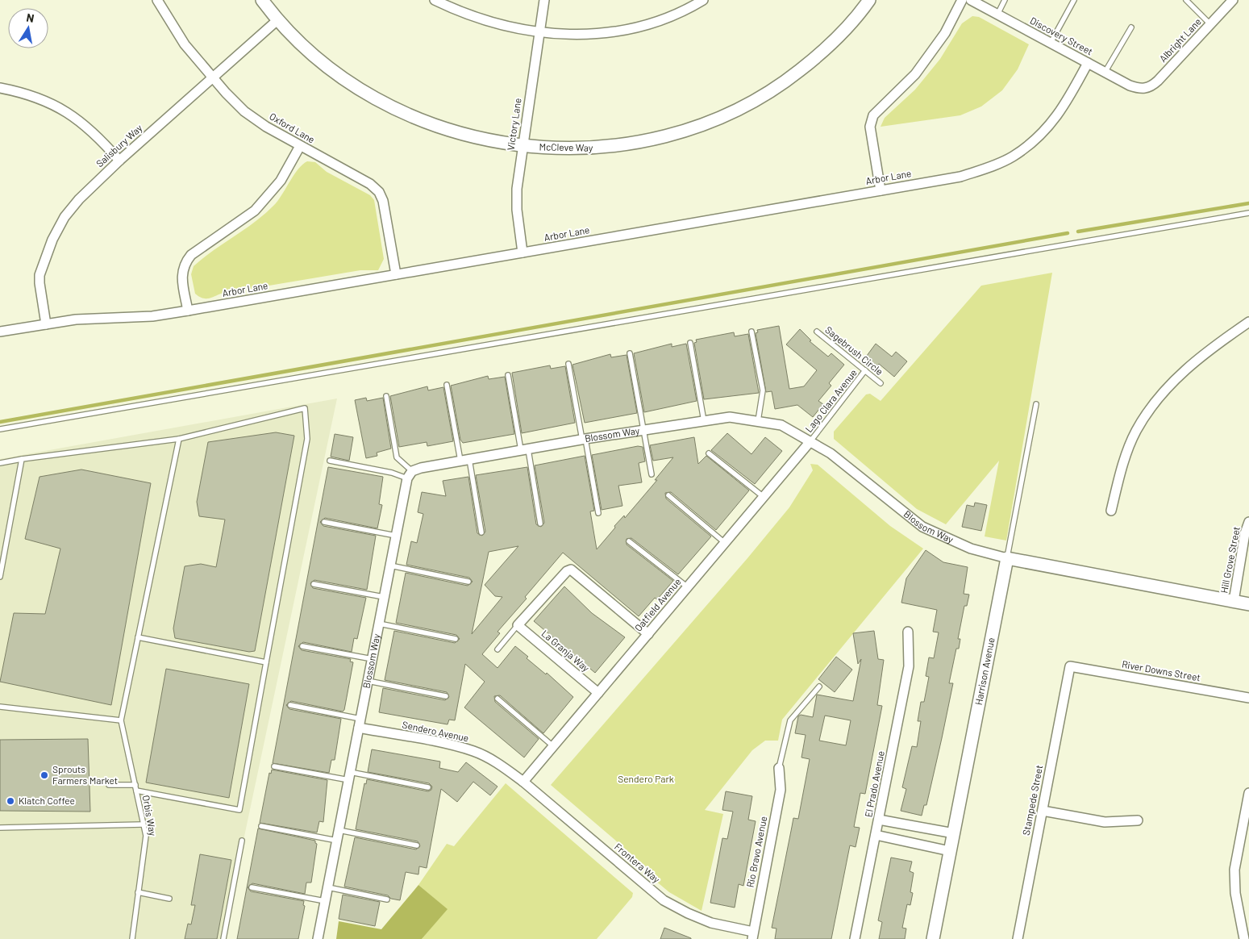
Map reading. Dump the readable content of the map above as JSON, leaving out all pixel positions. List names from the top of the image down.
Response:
{
  "streets": {
    "street": [
      "Discovery Street",
      "Albright Lane",
      "Victory Lane",
      "Oxford Lane",
      "Salisbury Way",
      "McCleve Way",
      "Arbor Lane",
      "Blossom Way",
      "Hill Grove Street",
      "Oatfield Avenue",
      "La Granja Way",
      "River Downs Street",
      "Harrison Avenue",
      "Sendero Avenue",
      "El Prado Avenue",
      "Stampede Street",
      "Rio Bravo Avenue",
      "Frontera Way"
    ],
    "lane": ["Sagebrush Circle", "Lago Clara Avenue", "Orbis Way"]
  },
  "crossings": [
    ["Discovery Street", "Albright Lane"],
    ["Discovery Street", "Arbor Lane"],
    ["Victory Lane", "McCleve Way"],
    ["Victory Lane", "Arbor Lane"],
    ["Oxford Lane", "Salisbury Way"],
    ["Oxford Lane", "Arbor Lane"],
    ["Salisbury Way", "McCleve Way"],
    ["Salisbury Way", "Arbor Lane"],
    ["Sagebrush Circle", "Lago Clara Avenue"],
    ["Lago Clara Avenue", "Blossom Way"],
    ["Lago Clara Avenue", "Oatfield Avenue"],
    ["Blossom Way", "Hill Grove Street"],
    ["Blossom Way", "Oatfield Avenue"],
    ["Blossom Way", "Harrison Avenue"],
    ["Blossom Way", "Sendero Avenue"],
    ["Oatfield Avenue", "La Granja Way"],
    ["Oatfield Avenue", "Sendero Avenue"],
    ["Oatfield Avenue", "Frontera Way"],
    ["River Downs Street", "Stampede Street"],
    ["Sendero Avenue", "Frontera Way"],
    ["Rio Bravo Avenue", "Frontera Way"]
  ],
  "parks": ["Sendero Park"],
  "places": ["Sprouts Farmers Market", "Klatch Coffee"],
  "north": "top"
}
